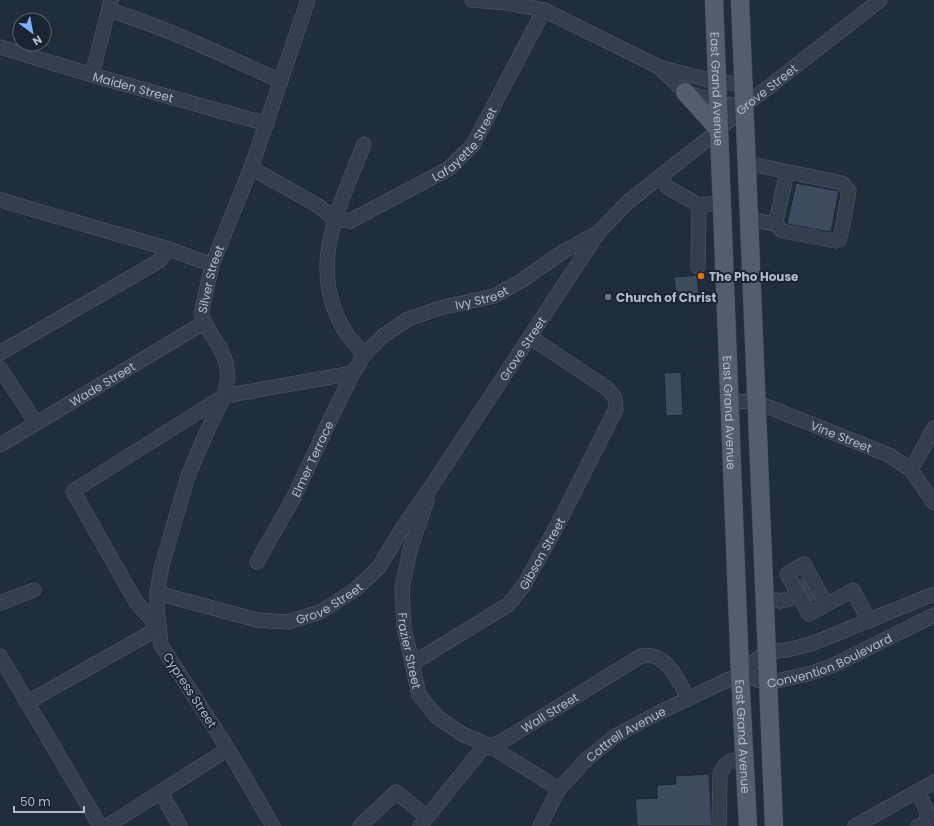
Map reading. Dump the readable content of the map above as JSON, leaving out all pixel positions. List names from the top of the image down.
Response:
{
  "streets": {
    "main road": ["East Grand Avenue"],
    "street": [
      "Maiden Street",
      "Grove Street",
      "Lafayette Street",
      "Silver Street",
      "Ivy Street",
      "Wade Street",
      "Vine Street",
      "Elmer Terrace",
      "Gibson Street",
      "Frazier Street",
      "Convention Boulevard",
      "Cypress Street",
      "Wall Street",
      "Cottrell Avenue"
    ]
  },
  "crossings": [
    ["Maiden Street", "Silver Street"],
    ["East Grand Avenue", "Grove Street"],
    ["East Grand Avenue", "Vine Street"],
    ["East Grand Avenue", "Convention Boulevard"],
    ["East Grand Avenue", "Cottrell Avenue"],
    ["Grove Street", "Silver Street"],
    ["Grove Street", "Ivy Street"],
    ["Grove Street", "Gibson Street"],
    ["Grove Street", "Frazier Street"],
    ["Silver Street", "Wade Street"],
    ["Silver Street", "Cypress Street"],
    ["Ivy Street", "Elmer Terrace"],
    ["Gibson Street", "Frazier Street"],
    ["Frazier Street", "Wall Street"],
    ["Frazier Street", "Cottrell Avenue"],
    ["Convention Boulevard", "Cottrell Avenue"],
    ["Wall Street", "Cottrell Avenue"]
  ],
  "places": ["The Pho House", "Church of Christ"],
  "scale_bar": "50 m",
  "north": "bottom right"
}
